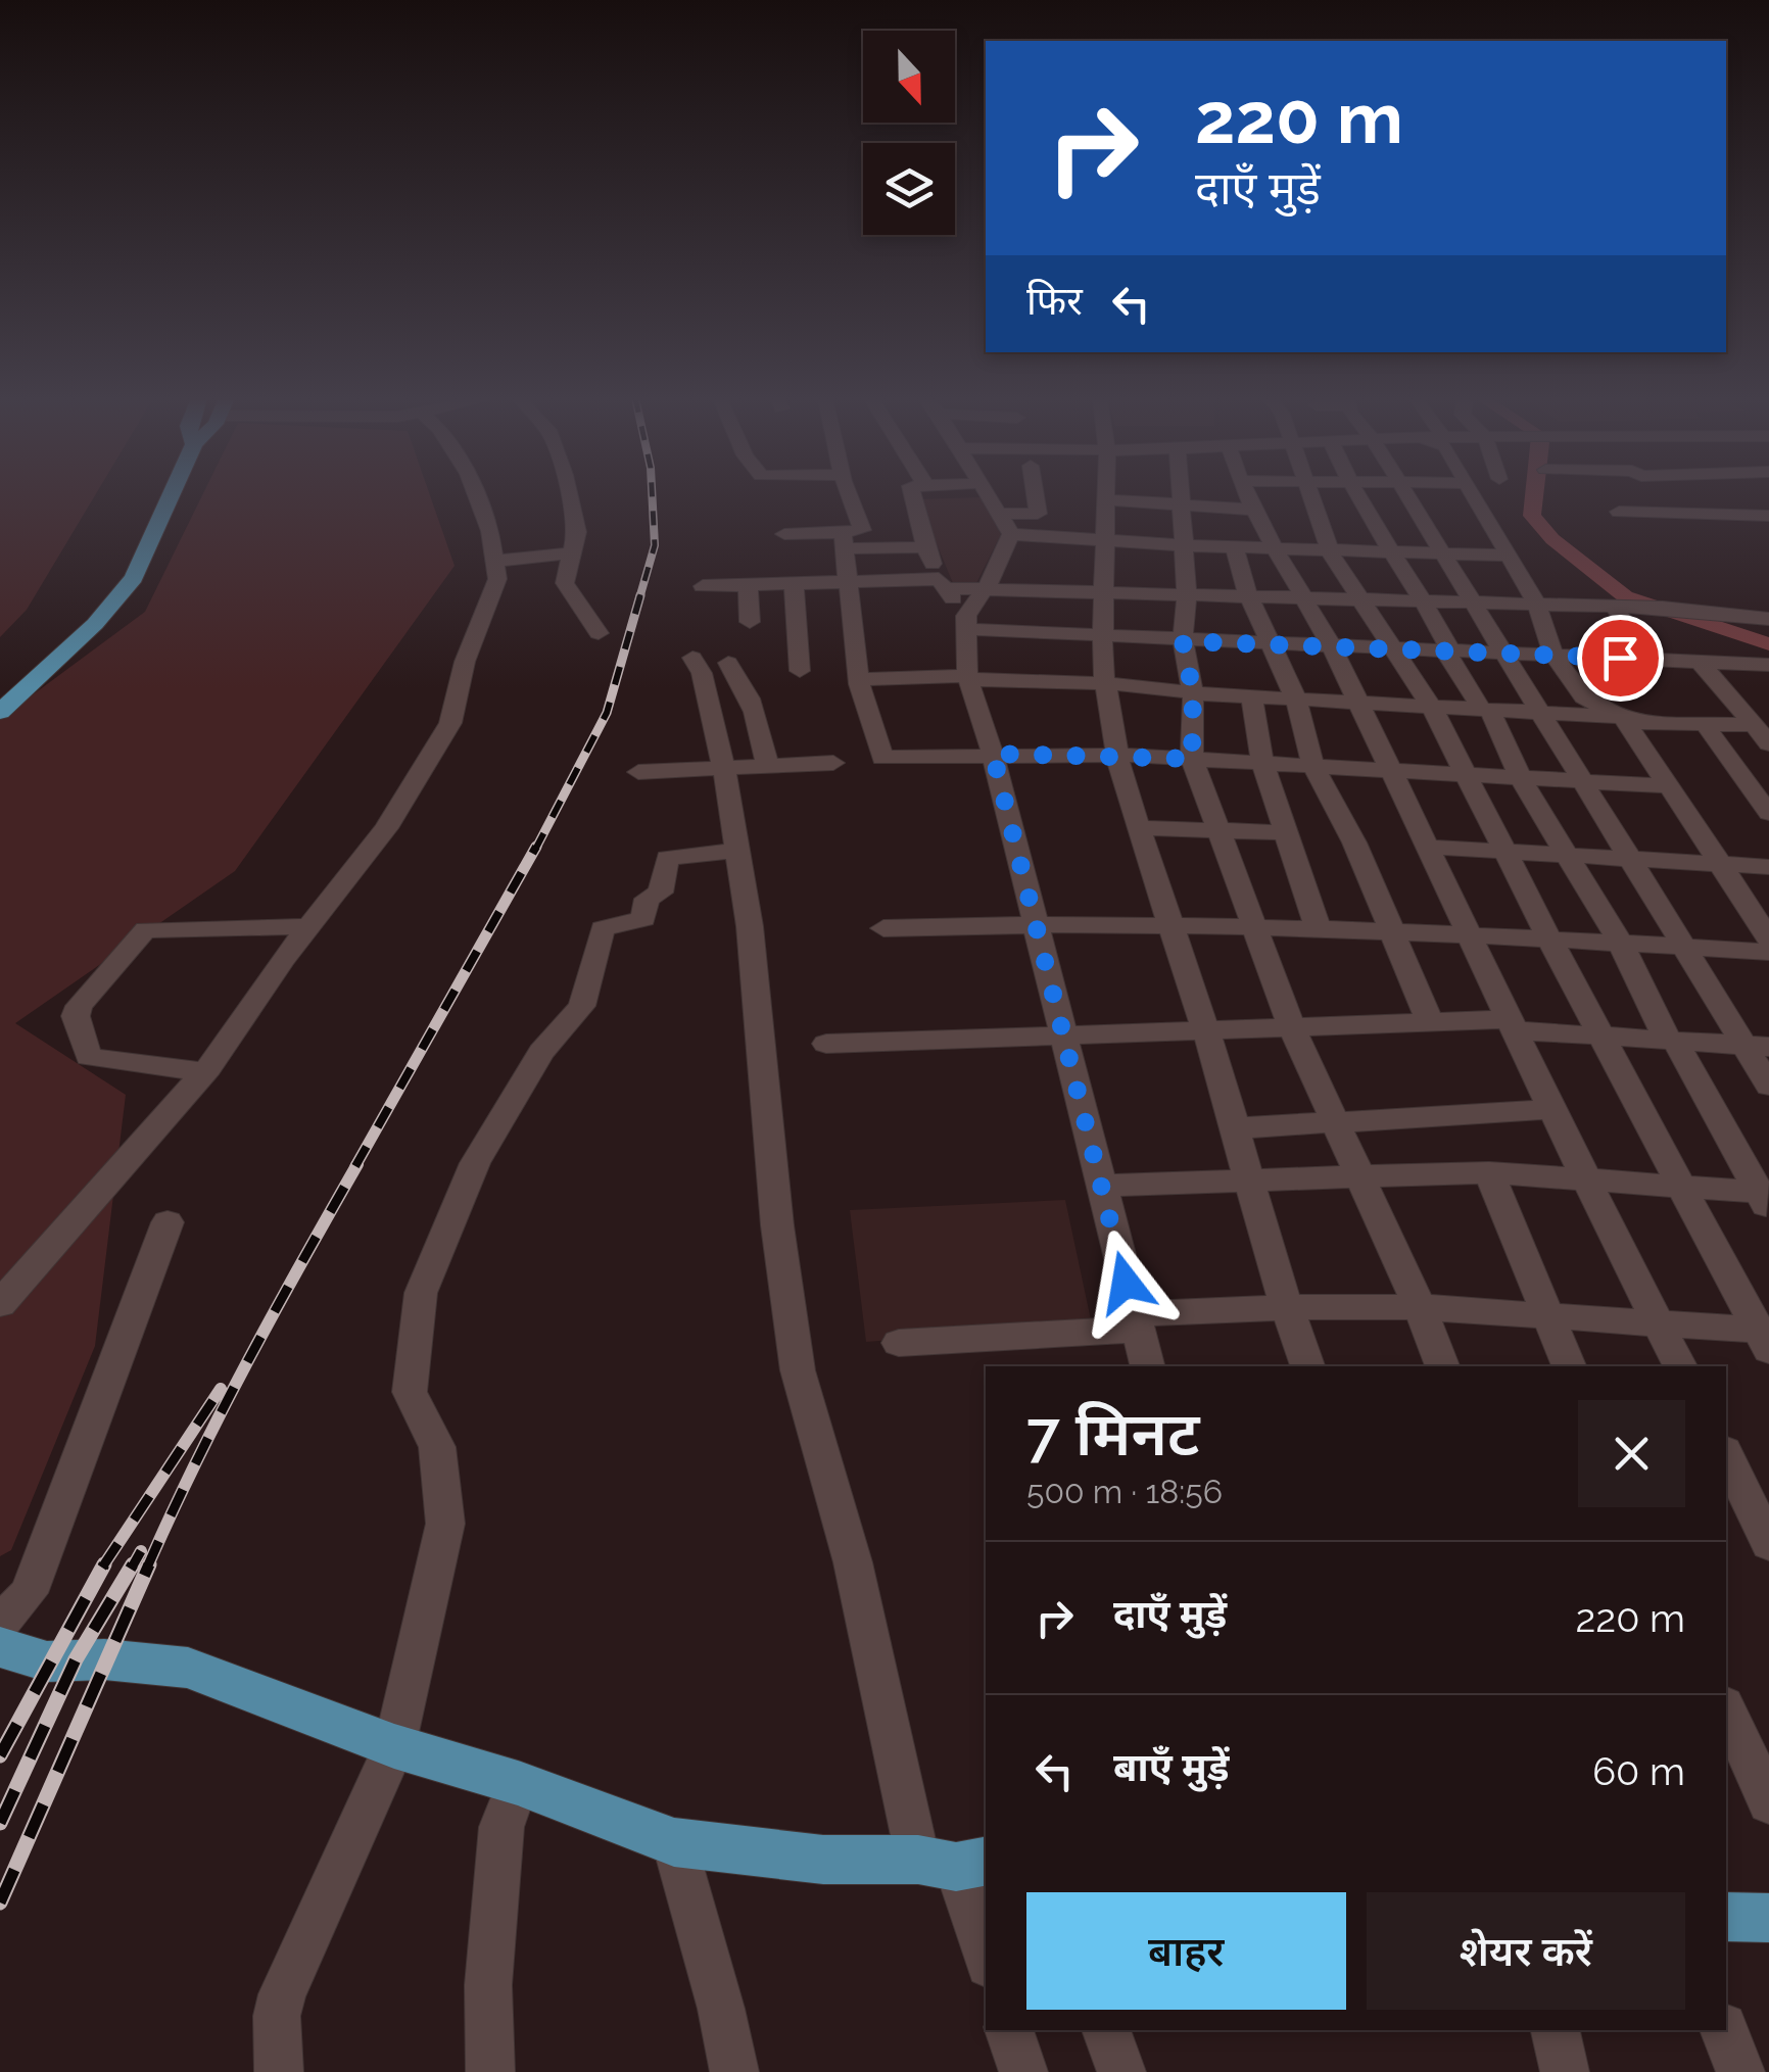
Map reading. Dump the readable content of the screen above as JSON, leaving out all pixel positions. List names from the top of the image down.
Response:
{
  "north": "bottom",
  "page": {
    "turn": ["220 m", "दाएँ मुड़ें"],
    "then": "फिर",
    "heading": ["7 मिनट", "500 m · 18:56"],
    "list": [
      {
        "name": "दाएँ मुड़ें",
        "value": "220 m"
      },
      {
        "name": "बाएँ मुड़ें",
        "value": "60 m"
      }
    ],
    "buttons": ["बाहर", "शेयर करें"]
  }
}
